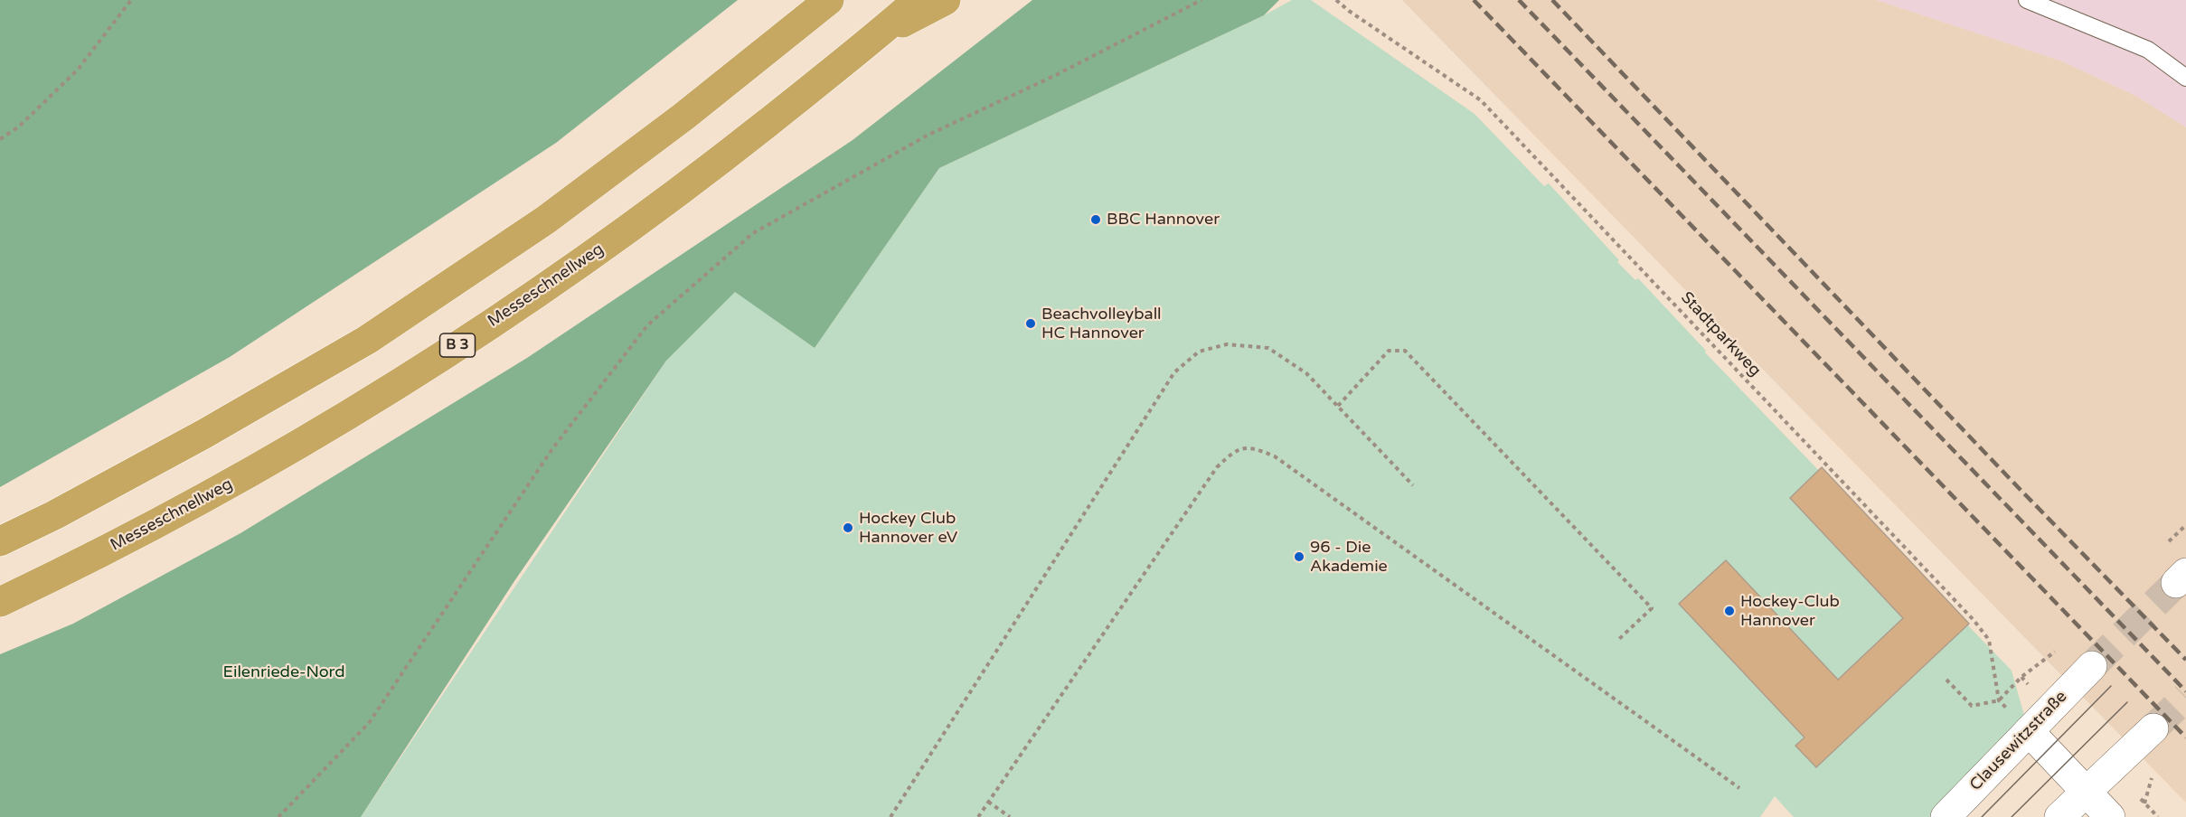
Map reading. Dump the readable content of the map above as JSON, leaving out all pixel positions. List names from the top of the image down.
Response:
{
  "streets": {
    "highway": ["Messeschnellweg", "B 3"],
    "street": ["Clausewitzstraße"],
    "path": ["Stadtparkweg"]
  },
  "parks": ["Eilenriede-Nord"],
  "places": [
    "BBC Hannover",
    "Beachvolleyball HC Hannover",
    "Hockey Club Hannover eV",
    "96 - Die Akademie",
    "Hockey-Club Hannover"
  ]
}
